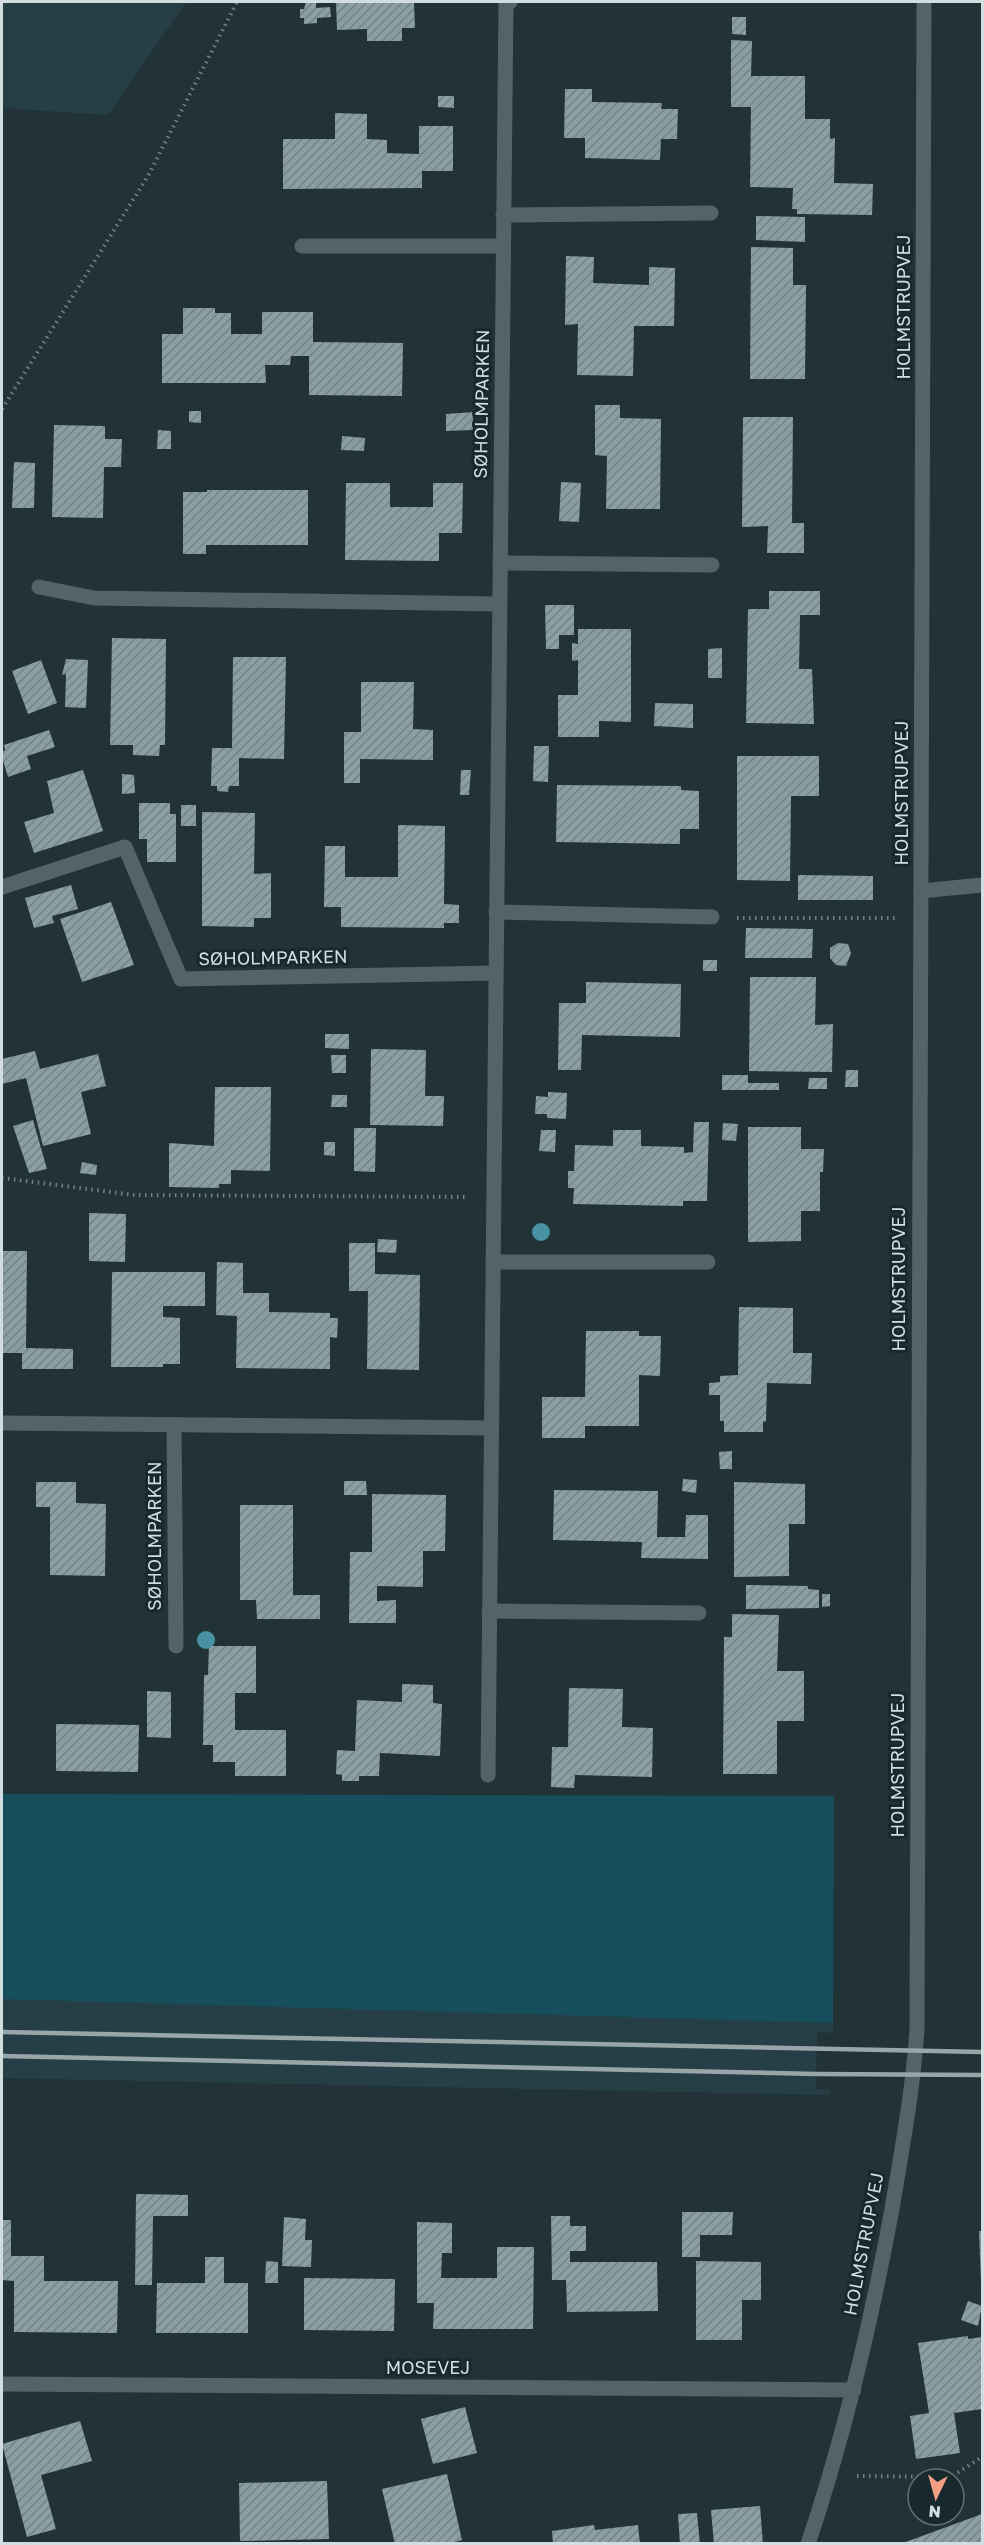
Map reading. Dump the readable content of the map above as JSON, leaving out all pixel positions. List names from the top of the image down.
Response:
{
  "streets": {
    "street": ["HOLMSTRUPVEJ", "SØHOLMPARKEN", "MOSEVEJ"]
  },
  "crossings": [
    ["HOLMSTRUPVEJ", "MOSEVEJ"]
  ],
  "north": "bottom"
}
